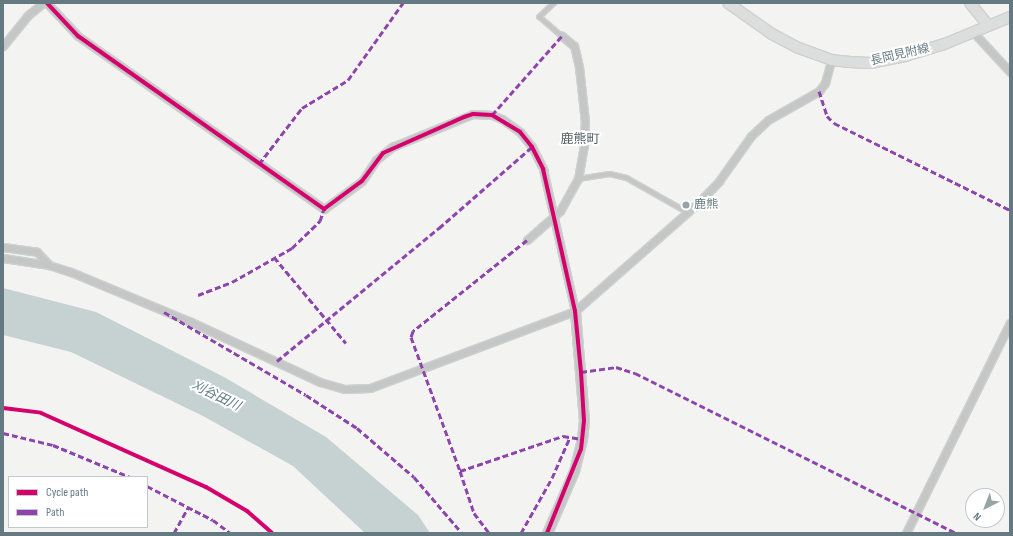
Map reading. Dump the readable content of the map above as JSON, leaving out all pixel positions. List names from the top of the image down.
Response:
{
  "streets": {
    "main road": ["長岡見附線"]
  },
  "districts": ["鹿熊町"],
  "water": ["刈谷田川"],
  "places": ["鹿熊"],
  "legend": ["Cycle path", "Path"],
  "north": "bottom left"
}
